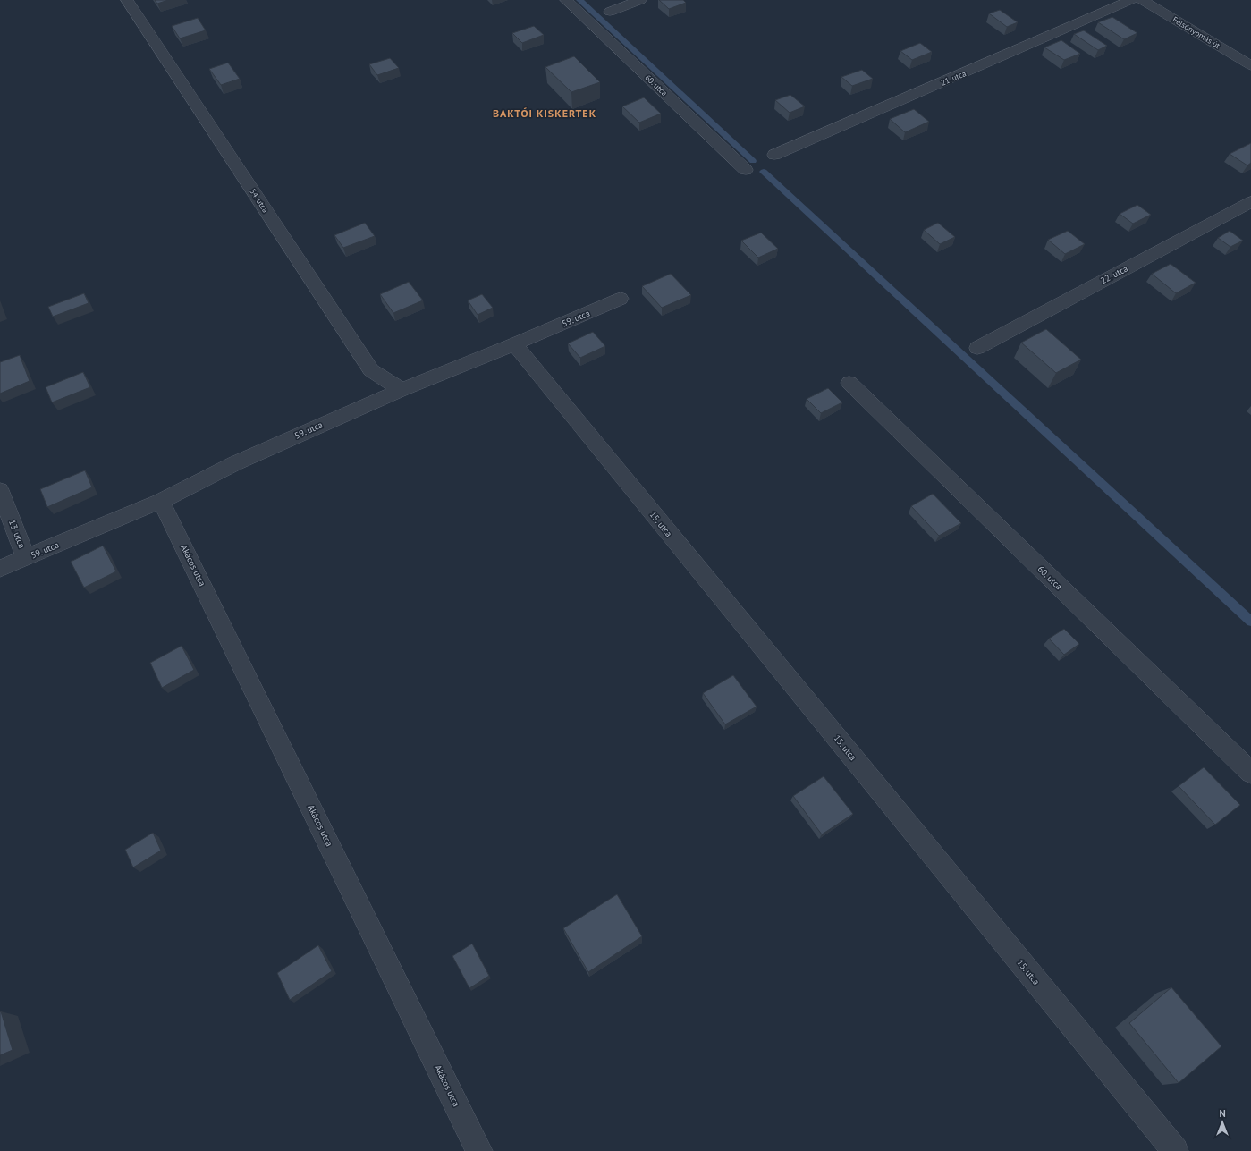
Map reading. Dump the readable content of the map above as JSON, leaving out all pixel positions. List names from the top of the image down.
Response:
{
  "streets": {
    "street": [
      "Felsőnyomás út",
      "21. utca",
      "60. utca",
      "54. utca",
      "22. utca",
      "59. utca",
      "15. utca",
      "13. utca",
      "Akácos utca"
    ]
  },
  "crossings": [
    ["54. utca", "59. utca"],
    ["59. utca", "15. utca"],
    ["59. utca", "13. utca"],
    ["59. utca", "Akácos utca"]
  ],
  "districts": ["BAKTÓI KISKERTEK"],
  "north": "top"
}
